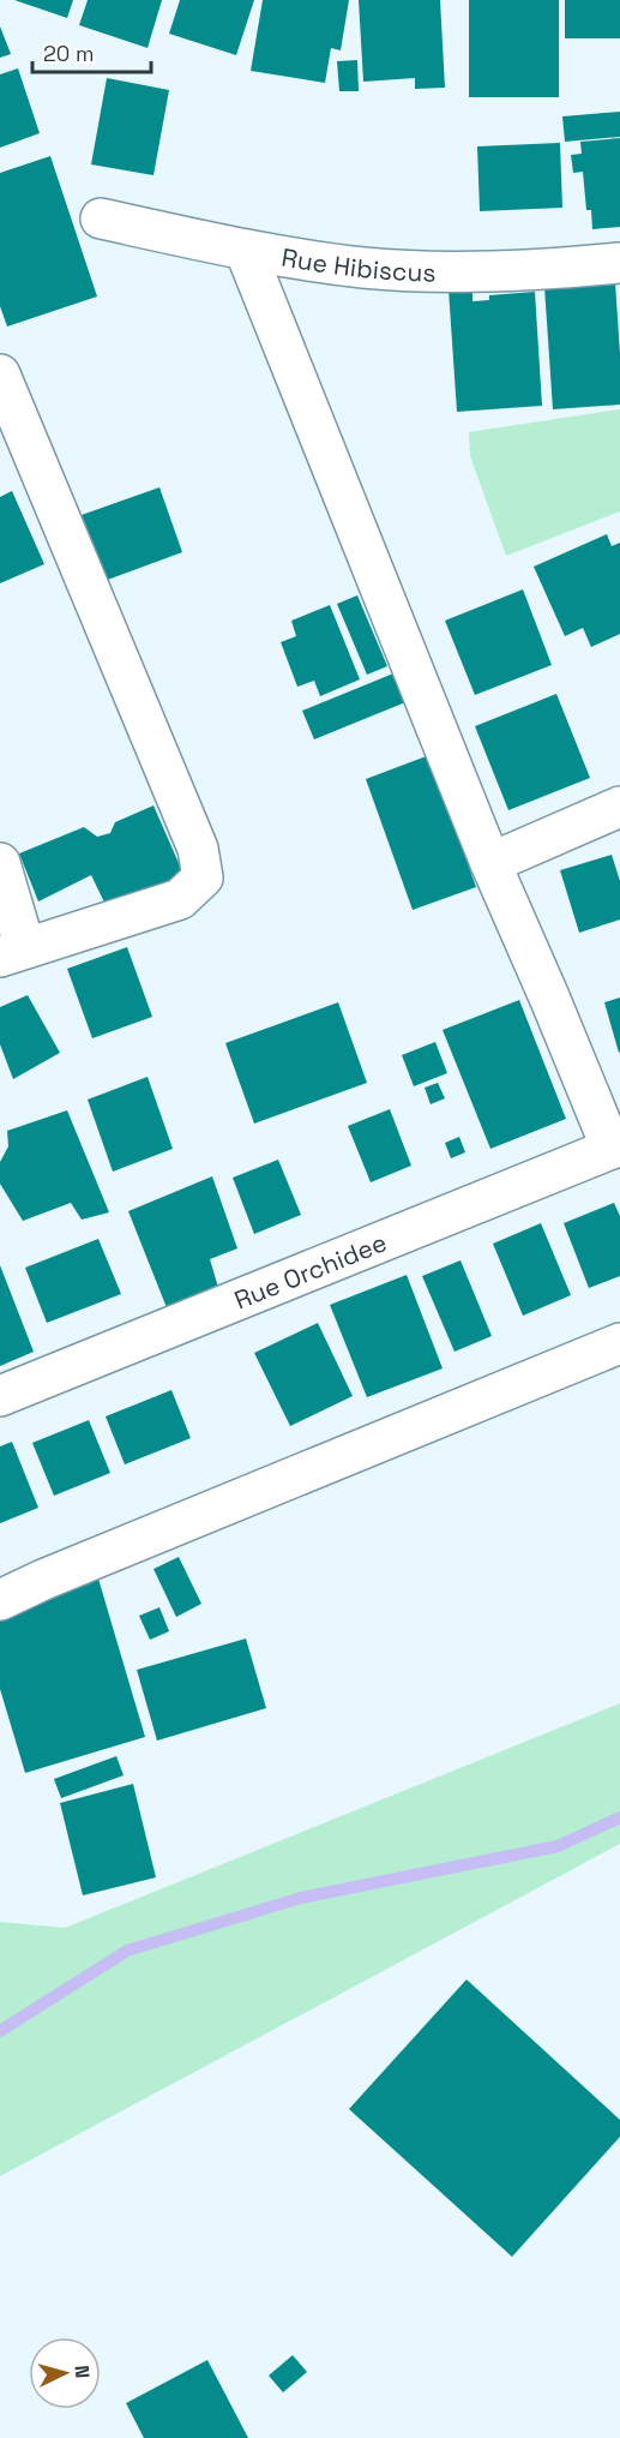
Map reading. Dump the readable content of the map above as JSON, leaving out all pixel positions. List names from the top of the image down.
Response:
{
  "streets": {
    "street": ["Rue Hibiscus", "Rue Orchidee"]
  },
  "scale_bar": "20 m",
  "north": "right"
}
